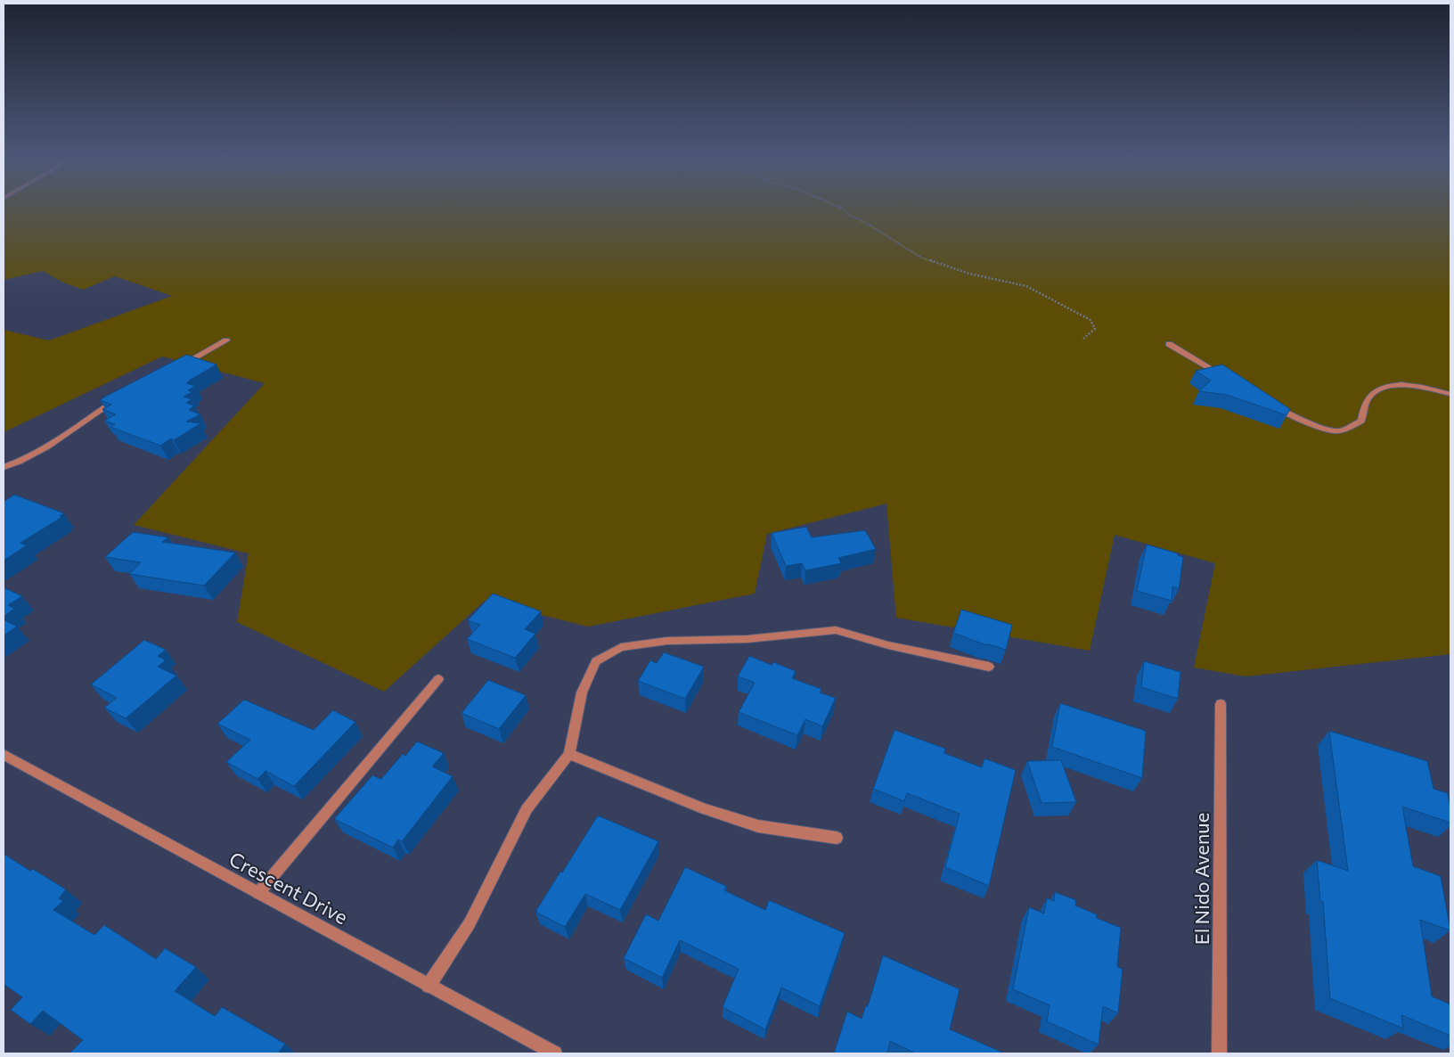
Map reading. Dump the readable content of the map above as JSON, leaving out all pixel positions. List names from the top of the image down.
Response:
{
  "streets": {
    "street": ["El Nido Avenue", "Crescent Drive"]
  }
}
